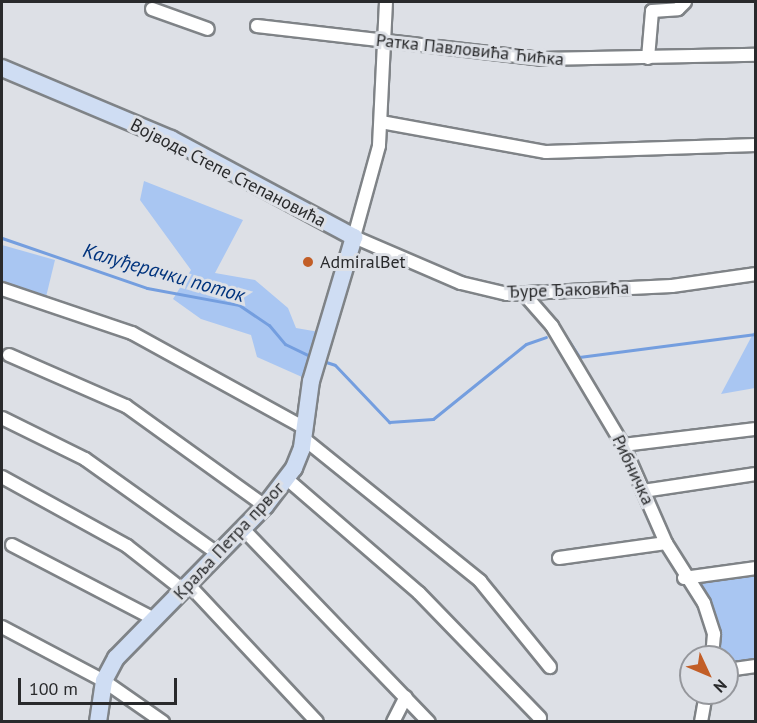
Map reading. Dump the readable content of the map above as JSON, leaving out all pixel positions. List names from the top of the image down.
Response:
{
  "streets": {
    "street": [
      "Ратка Павловића Ћићка",
      "Војводе Степе Степановића",
      "Ђуре Ђаковића",
      "Рибничка",
      "Краља Петра првог"
    ]
  },
  "crossings": [
    ["Војводе Степе Степановића", "Ђуре Ђаковића"],
    ["Војводе Степе Степановића", "Краља Петра првог"],
    ["Ђуре Ђаковића", "Рибничка"],
    ["Ђуре Ђаковића", "Краља Петра првог"]
  ],
  "water": ["Калуђерачки поток"],
  "places": ["AdmiralBet"],
  "scale_bar": "100 m",
  "north": "bottom right"
}
